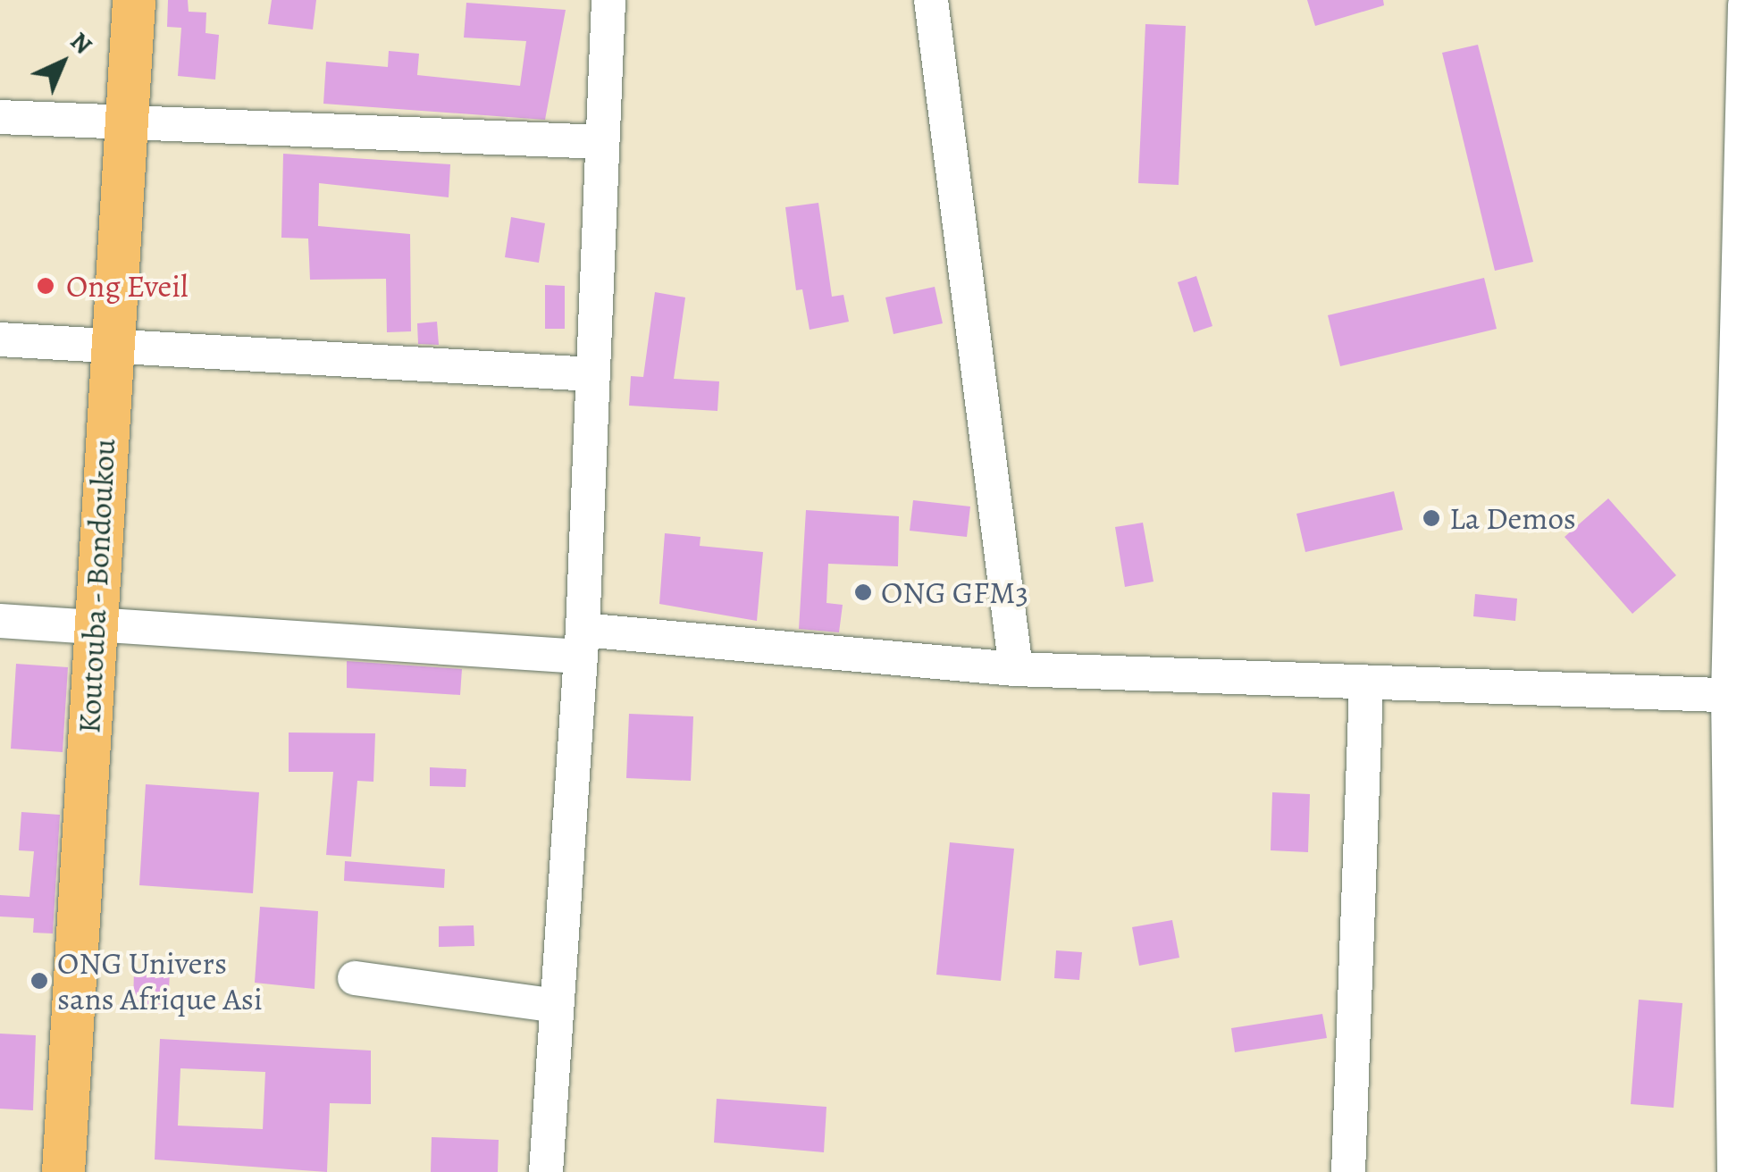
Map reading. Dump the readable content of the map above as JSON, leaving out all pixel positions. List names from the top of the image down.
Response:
{
  "streets": {
    "main road": ["Koutouba - Bondoukou"]
  },
  "places": [
    "Ong Eveil",
    "La Demos",
    "ONG GFM3",
    "ONG Univers sans Afrique Asi"
  ],
  "north": "top right"
}
